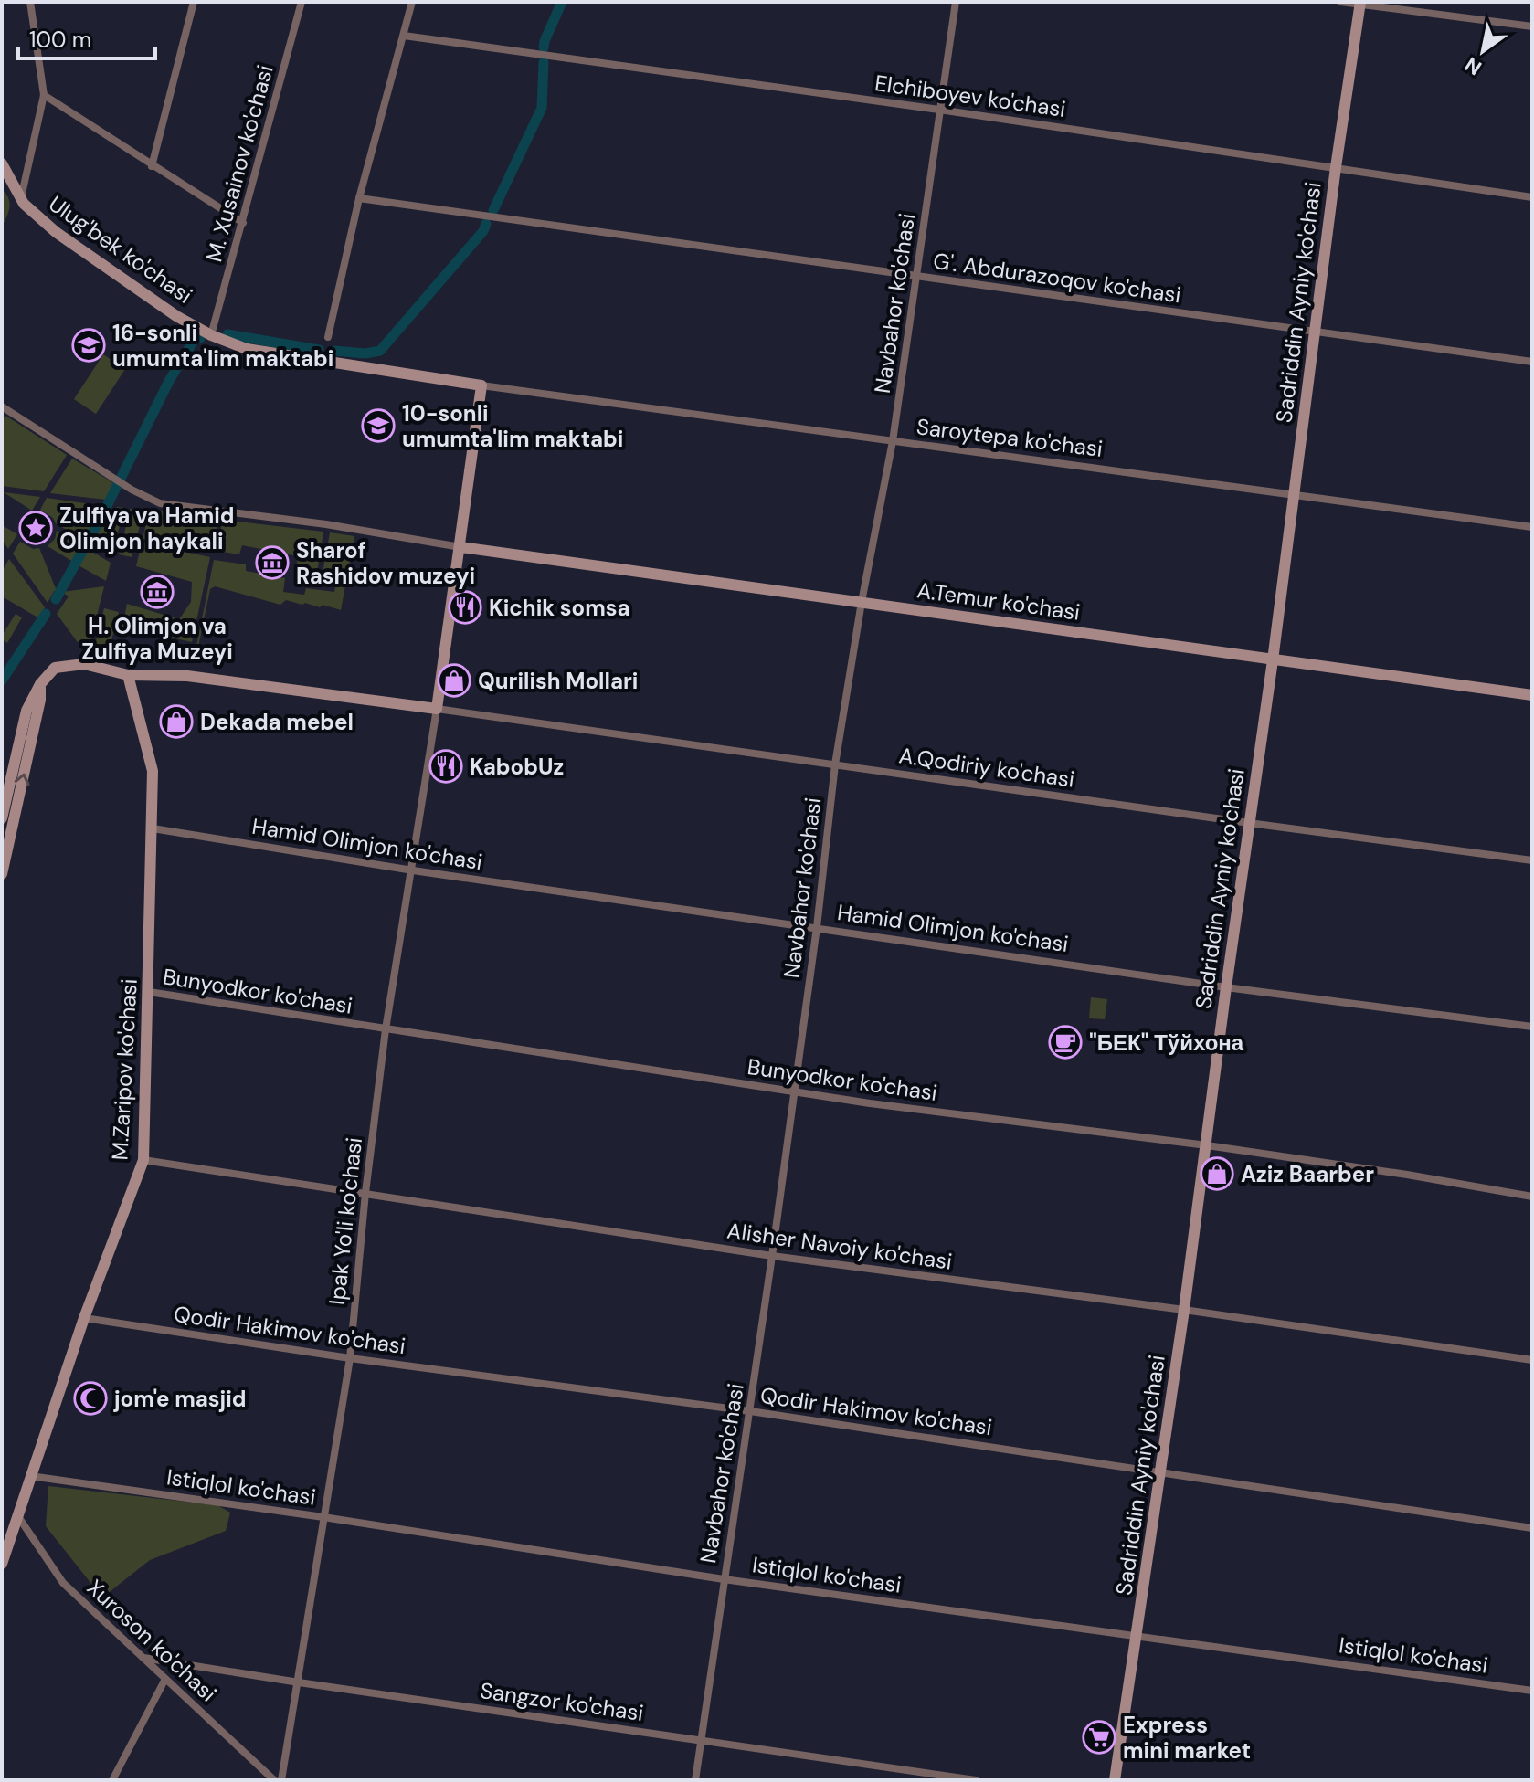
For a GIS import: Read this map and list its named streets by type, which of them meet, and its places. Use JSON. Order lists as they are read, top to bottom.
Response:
{
  "streets": {
    "street": [
      "Elchiboyev ko'chasi",
      "M. Xusainov ko'chasi",
      "Ulug'bek ko'chasi",
      "G'. Abdurazoqov ko'chasi",
      "Sadriddin Ayniy ko'chasi",
      "Navbahor ko'chasi",
      "Saroytepa ko'chasi",
      "A.Temur ko'chasi",
      "A.Qodiriy ko'chasi",
      "Hamid Olimjon ko'chasi",
      "Bunyodkor ko'chasi",
      "M.Zaripov ko'chasi",
      "Ipak Yo'li ko'chasi",
      "Alisher Navoiy ko'chasi",
      "Qodir Hakimov ko'chasi",
      "Istiqlol ko'chasi",
      "Xuroson ko'chasi",
      "Sangzor ko'chasi"
    ]
  },
  "crossings": [
    ["Elchiboyev ko'chasi", "Sadriddin Ayniy ko'chasi"],
    ["Elchiboyev ko'chasi", "Navbahor ko'chasi"],
    ["M. Xusainov ko'chasi", "Ulug'bek ko'chasi"],
    ["Ulug'bek ko'chasi", "Saroytepa ko'chasi"],
    ["G'. Abdurazoqov ko'chasi", "Sadriddin Ayniy ko'chasi"],
    ["G'. Abdurazoqov ko'chasi", "Navbahor ko'chasi"],
    ["Sadriddin Ayniy ko'chasi", "Saroytepa ko'chasi"],
    ["Sadriddin Ayniy ko'chasi", "A.Temur ko'chasi"],
    ["Sadriddin Ayniy ko'chasi", "A.Qodiriy ko'chasi"],
    ["Sadriddin Ayniy ko'chasi", "Hamid Olimjon ko'chasi"],
    ["Sadriddin Ayniy ko'chasi", "Bunyodkor ko'chasi"],
    ["Sadriddin Ayniy ko'chasi", "Alisher Navoiy ko'chasi"],
    ["Sadriddin Ayniy ko'chasi", "Qodir Hakimov ko'chasi"],
    ["Sadriddin Ayniy ko'chasi", "Istiqlol ko'chasi"],
    ["Navbahor ko'chasi", "Saroytepa ko'chasi"],
    ["Navbahor ko'chasi", "A.Temur ko'chasi"],
    ["Navbahor ko'chasi", "A.Qodiriy ko'chasi"],
    ["Navbahor ko'chasi", "Hamid Olimjon ko'chasi"],
    ["Navbahor ko'chasi", "Bunyodkor ko'chasi"],
    ["Navbahor ko'chasi", "Alisher Navoiy ko'chasi"],
    ["Navbahor ko'chasi", "Qodir Hakimov ko'chasi"],
    ["Navbahor ko'chasi", "Istiqlol ko'chasi"],
    ["Navbahor ko'chasi", "Sangzor ko'chasi"],
    ["A.Qodiriy ko'chasi", "Ipak Yo'li ko'chasi"],
    ["Hamid Olimjon ko'chasi", "M.Zaripov ko'chasi"],
    ["Hamid Olimjon ko'chasi", "Ipak Yo'li ko'chasi"],
    ["Bunyodkor ko'chasi", "M.Zaripov ko'chasi"],
    ["Bunyodkor ko'chasi", "Ipak Yo'li ko'chasi"],
    ["M.Zaripov ko'chasi", "Alisher Navoiy ko'chasi"],
    ["M.Zaripov ko'chasi", "Qodir Hakimov ko'chasi"],
    ["M.Zaripov ko'chasi", "Istiqlol ko'chasi"],
    ["M.Zaripov ko'chasi", "Xuroson ko'chasi"],
    ["Ipak Yo'li ko'chasi", "Alisher Navoiy ko'chasi"],
    ["Ipak Yo'li ko'chasi", "Qodir Hakimov ko'chasi"],
    ["Ipak Yo'li ko'chasi", "Istiqlol ko'chasi"],
    ["Ipak Yo'li ko'chasi", "Sangzor ko'chasi"],
    ["Xuroson ko'chasi", "Sangzor ko'chasi"]
  ],
  "places": {
    "school or university": ["16-sonli umumta'lim maktabi", "10-sonli umumta'lim maktabi"],
    "place": ["Zulfiya va Hamid Olimjon haykali"],
    "museum": ["Sharof Rashidov muzeyi", "H. Olimjon va Zulfiya Muzeyi"],
    "restaurant": ["Kichik somsa", "KabobUz"],
    "shop": ["Qurilish Mollari", "Dekada mebel", "Aziz Baarber"],
    "cafe": ["\"БЕК\" Тўйхона"],
    "mosque": ["jom'e masjid"],
    "supermarket": ["Express mini market"]
  },
  "scale_bar": "100 m",
  "north": "bottom left"
}
